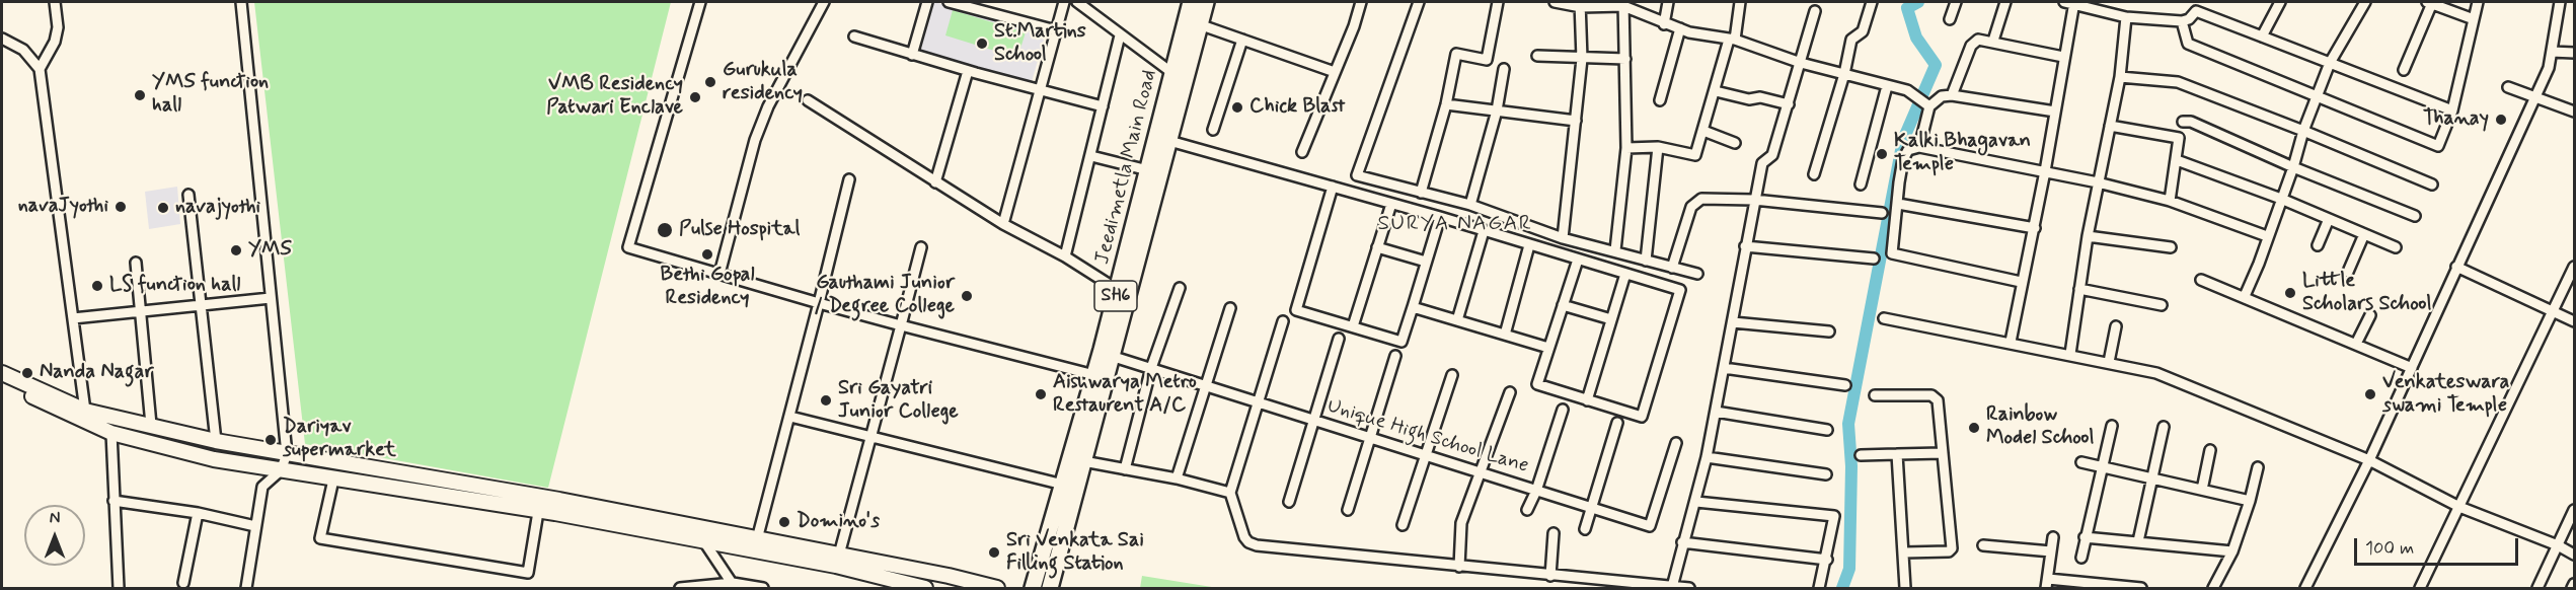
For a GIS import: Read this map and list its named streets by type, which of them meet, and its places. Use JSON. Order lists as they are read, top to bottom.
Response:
{
  "streets": {
    "main road": ["Jeedimetla Main Road", "SH6"],
    "street": ["Unique High School Lane"]
  },
  "crossings": [
    ["Jeedimetla Main Road", "Unique High School Lane"]
  ],
  "districts": ["SURYA NAGAR"],
  "places": [
    "St.Martins School",
    "Gurukula residency",
    "YMS function hall",
    "VMB Residency Patwari Enclave",
    "Chick Blast",
    "Thanay",
    "Kalki Bhagavan Temple",
    "navaJyothi",
    "navajyothi",
    "Pulse Hospital",
    "YMS",
    "Bethi Gopal Residency",
    "LS function hall",
    "Little Scholars School",
    "Gauthami Junior / Degree College",
    "Nanda Nagar",
    "Aishwarya Metro Restaurent A/C",
    "Venkateswara swami Temple",
    "Sri Gayatri Junior College",
    "Rainbow Model School",
    "Dariyav supermarket",
    "Domino's",
    "Sri Venkata Sai Filling Station"
  ],
  "scale_bar": "100 m",
  "north": "top"
}
